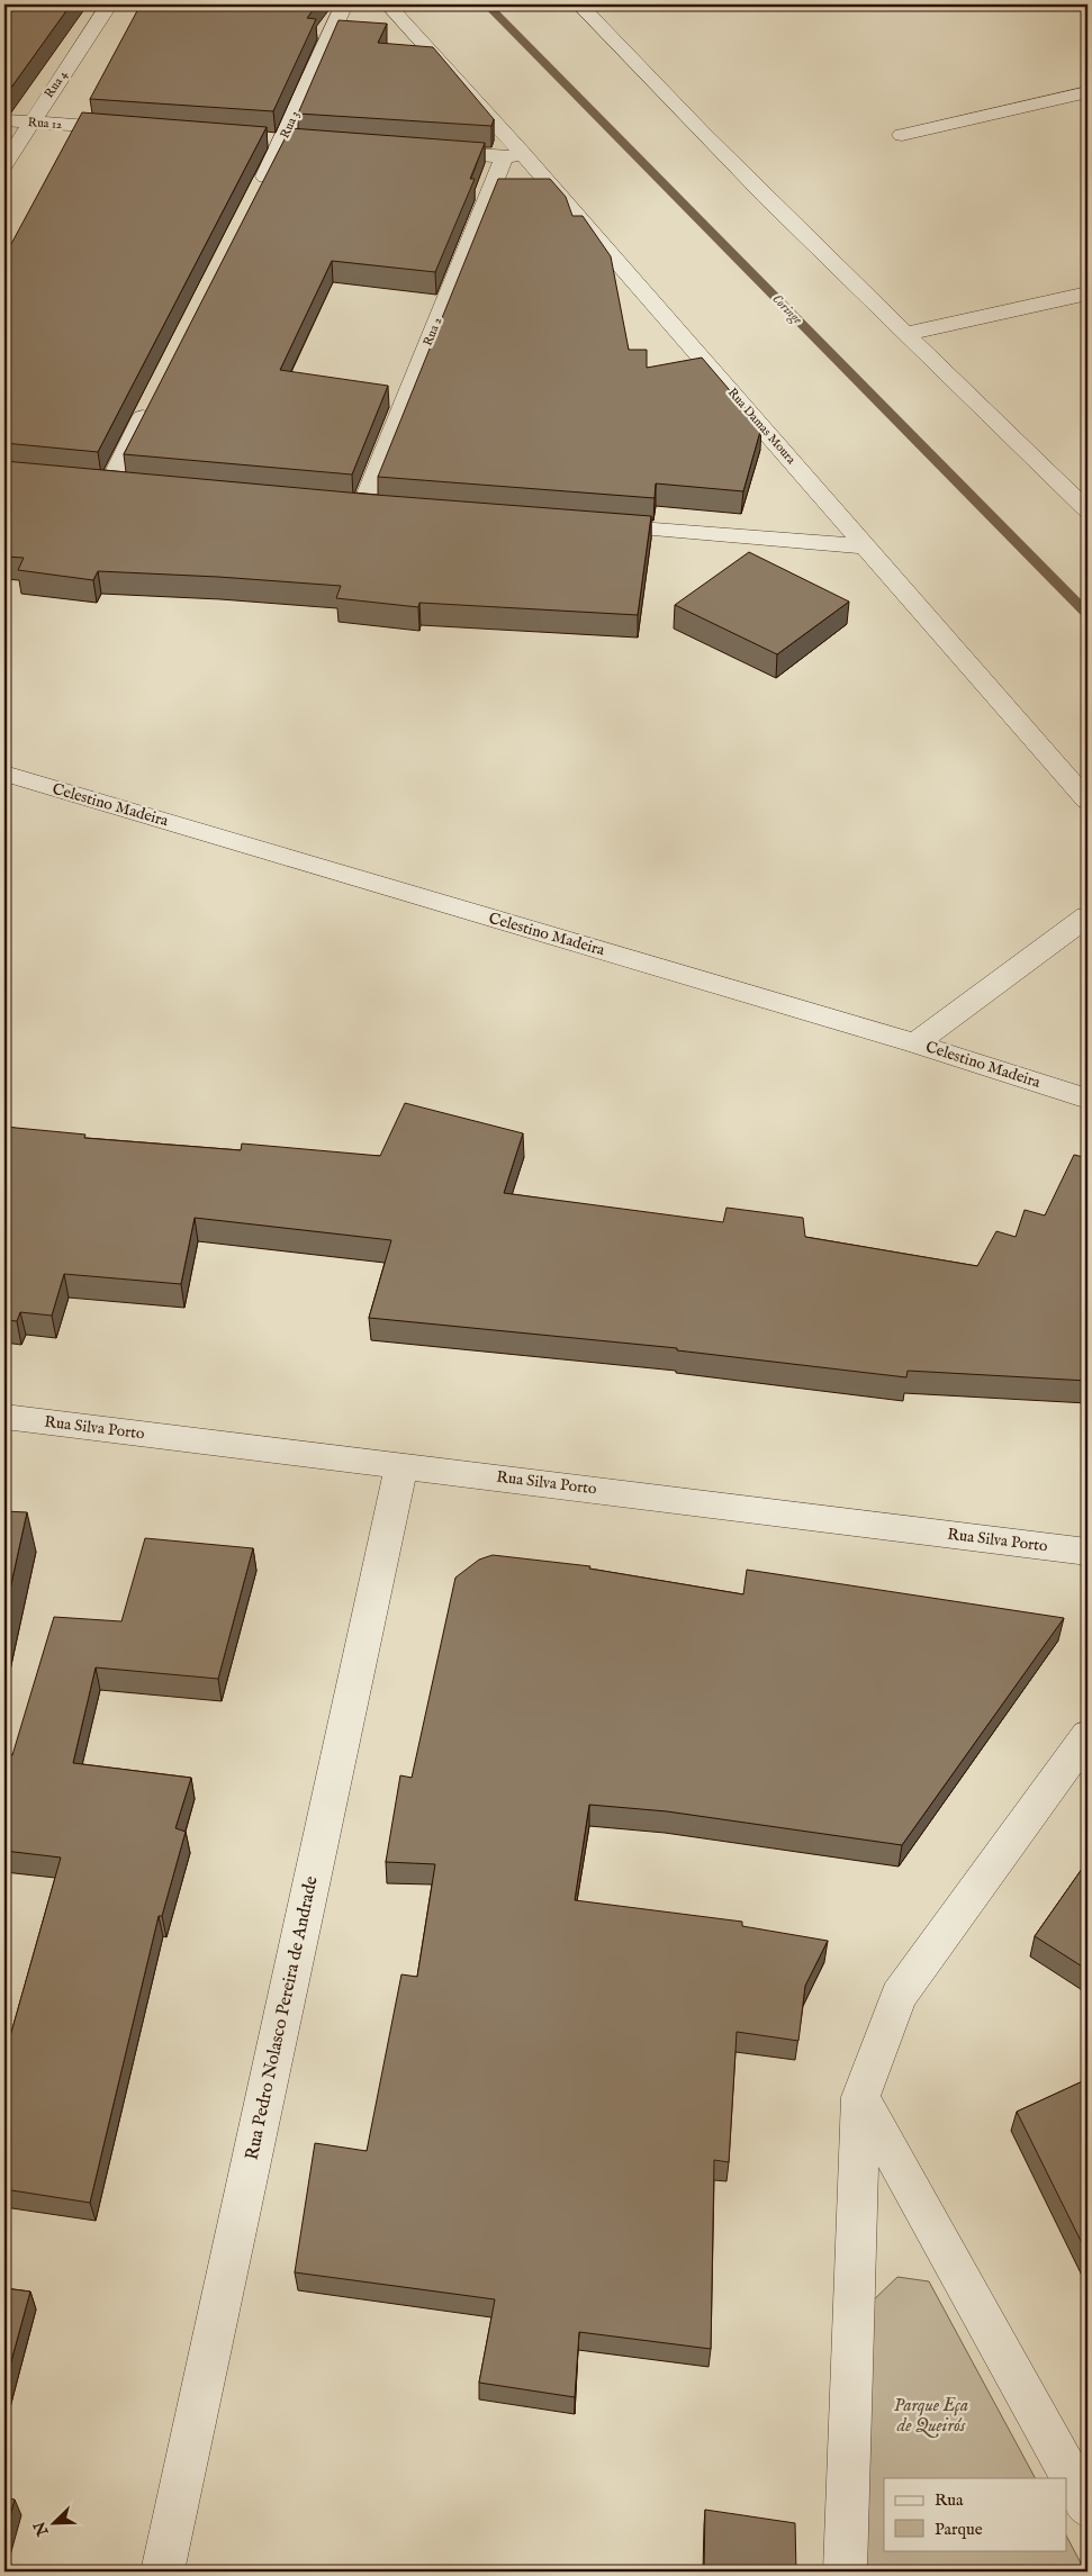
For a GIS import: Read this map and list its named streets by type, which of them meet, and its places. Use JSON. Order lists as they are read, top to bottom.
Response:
{
  "streets": {
    "street": [
      "Rua 4",
      "Rua 12",
      "Rua 3",
      "Rua 2",
      "Rua Damas Moura",
      "Celestino Madeira",
      "Rua Silva Porto",
      "Rua Pedro Nolasco Pereira de Andrade"
    ]
  },
  "crossings": [
    ["Rua 4", "Rua 12"],
    ["Rua 2", "Rua Damas Moura"],
    ["Rua Silva Porto", "Rua Pedro Nolasco Pereira de Andrade"]
  ],
  "water": ["Coringe"],
  "parks": ["Parque Eça de Queirós"],
  "legend": ["Rua", "Parque"],
  "north": "bottom left"
}
